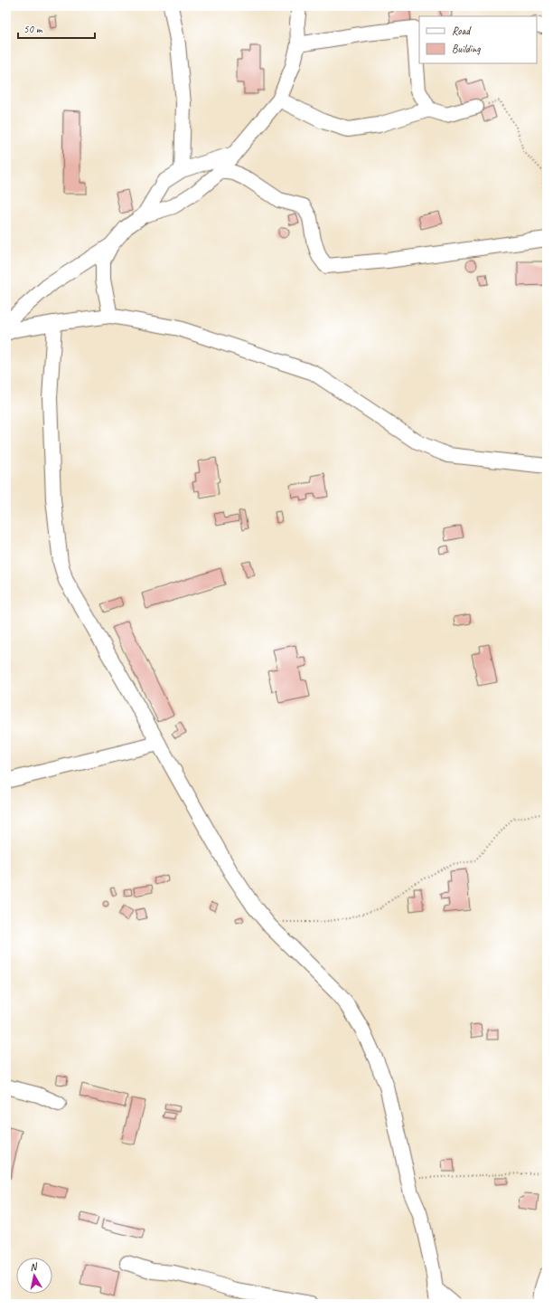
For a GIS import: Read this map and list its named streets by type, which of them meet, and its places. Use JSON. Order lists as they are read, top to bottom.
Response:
{
  "legend": ["Road", "Building"],
  "scale_bar": "50 m",
  "north": "top"
}
